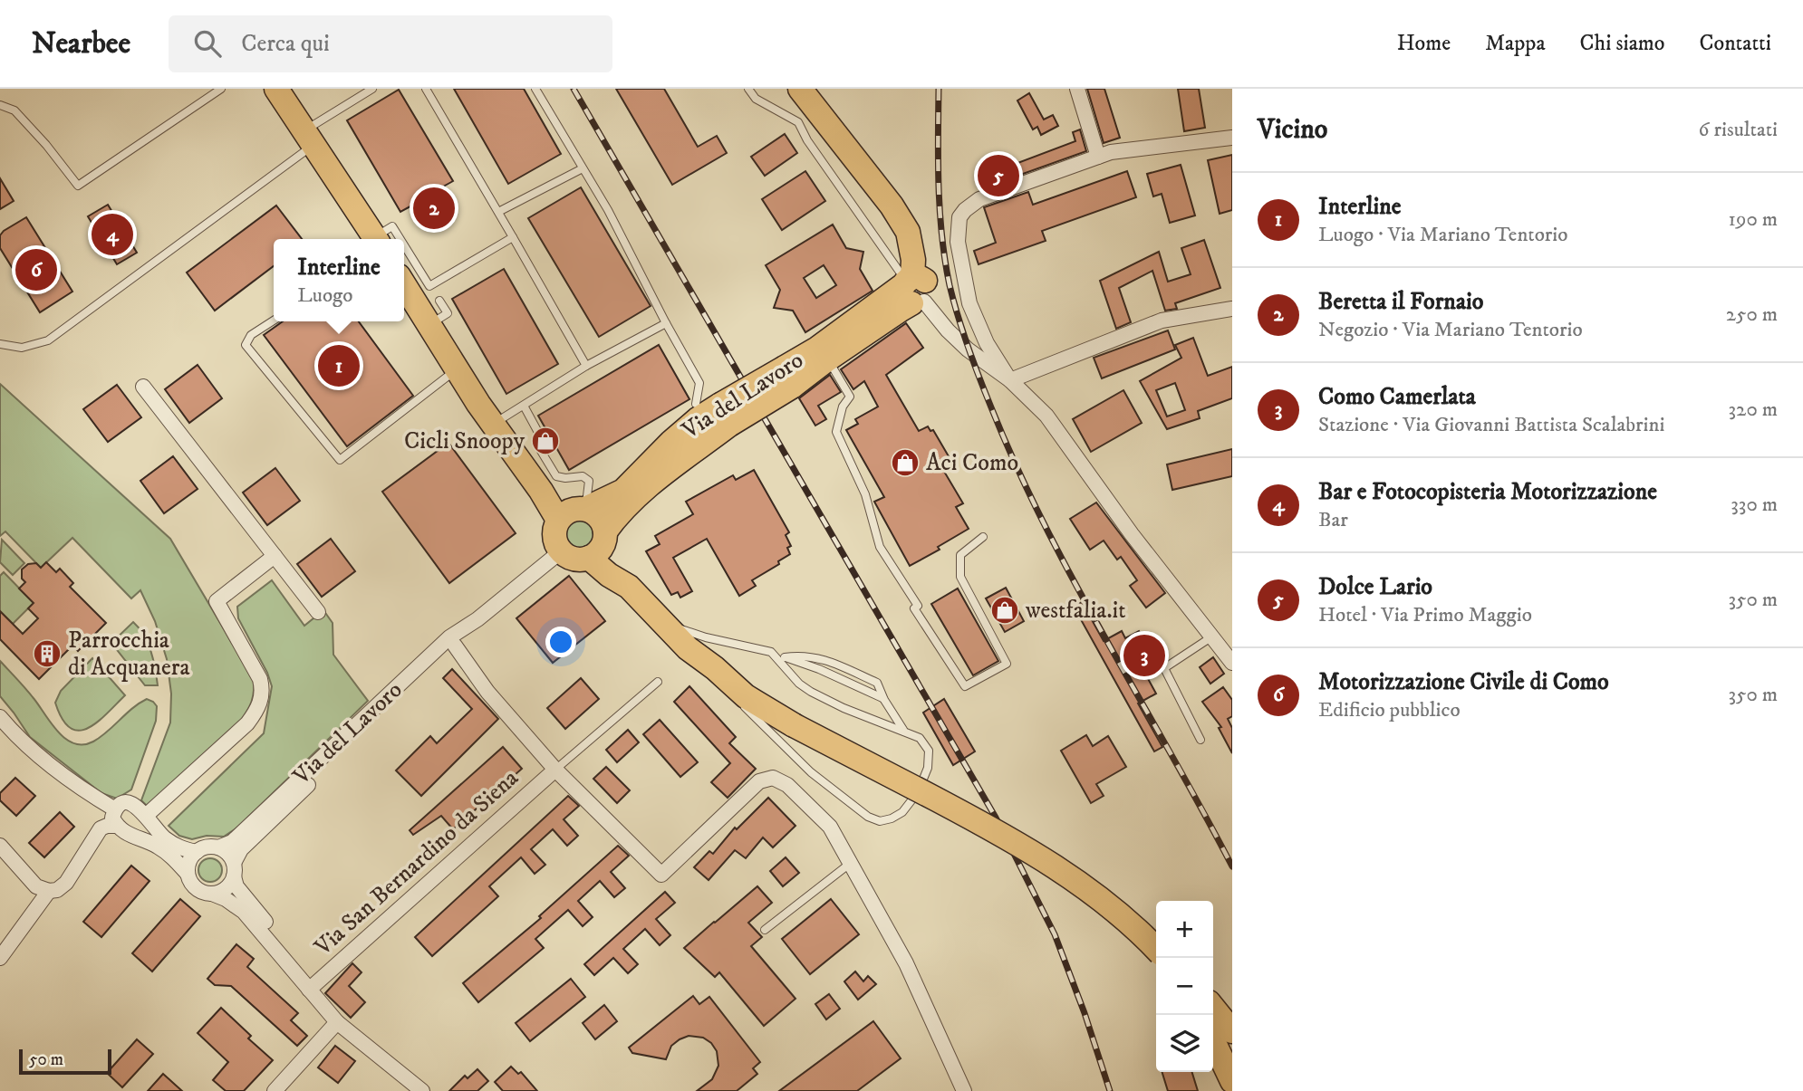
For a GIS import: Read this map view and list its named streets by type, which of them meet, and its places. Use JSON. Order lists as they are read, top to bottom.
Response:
{
  "streets": {
    "main road": ["Via del Lavoro"],
    "street": ["Via San Bernardino da Siena"]
  },
  "crossings": [
    ["Via del Lavoro", "Via San Bernardino da Siena"]
  ],
  "places": {
    "shop": ["Cicli Snoopy", "Aci Como", "westfalia.it"],
    "building": ["Parrocchia di Acquanera"]
  },
  "scale_bar": "50 m",
  "page": {
    "header": "Nearbee",
    "search": "Cerca qui",
    "nav": [
      "Home",
      "Mappa",
      "Chi siamo",
      "Contatti"
    ],
    "heading": ["Vicino", "6 risultati"],
    "pins": [
      "5",
      "2",
      "4",
      "6",
      "1",
      "3"
    ],
    "list": [
      {
        "mark": "1",
        "name": "Interline",
        "note": "Luogo · Via Mariano Tentorio",
        "value": "190 m"
      },
      {
        "mark": "2",
        "name": "Beretta il Fornaio",
        "note": "Negozio · Via Mariano Tentorio",
        "value": "250 m"
      },
      {
        "mark": "3",
        "name": "Como Camerlata",
        "note": "Stazione · Via Giovanni Battista Scalabrini",
        "value": "320 m"
      },
      {
        "mark": "4",
        "name": "Bar e Fotocopisteria Motorizzazione",
        "note": "Bar",
        "value": "330 m"
      },
      {
        "mark": "5",
        "name": "Dolce Lario",
        "note": "Hotel · Via Primo Maggio",
        "value": "350 m"
      },
      {
        "mark": "6",
        "name": "Motorizzazione Civile di Como",
        "note": "Edificio pubblico",
        "value": "350 m"
      }
    ],
    "popup": ["Interline", "Luogo"],
    "map_buttons": ["+", "−"],
    "scale": "50 m"
  }
}
